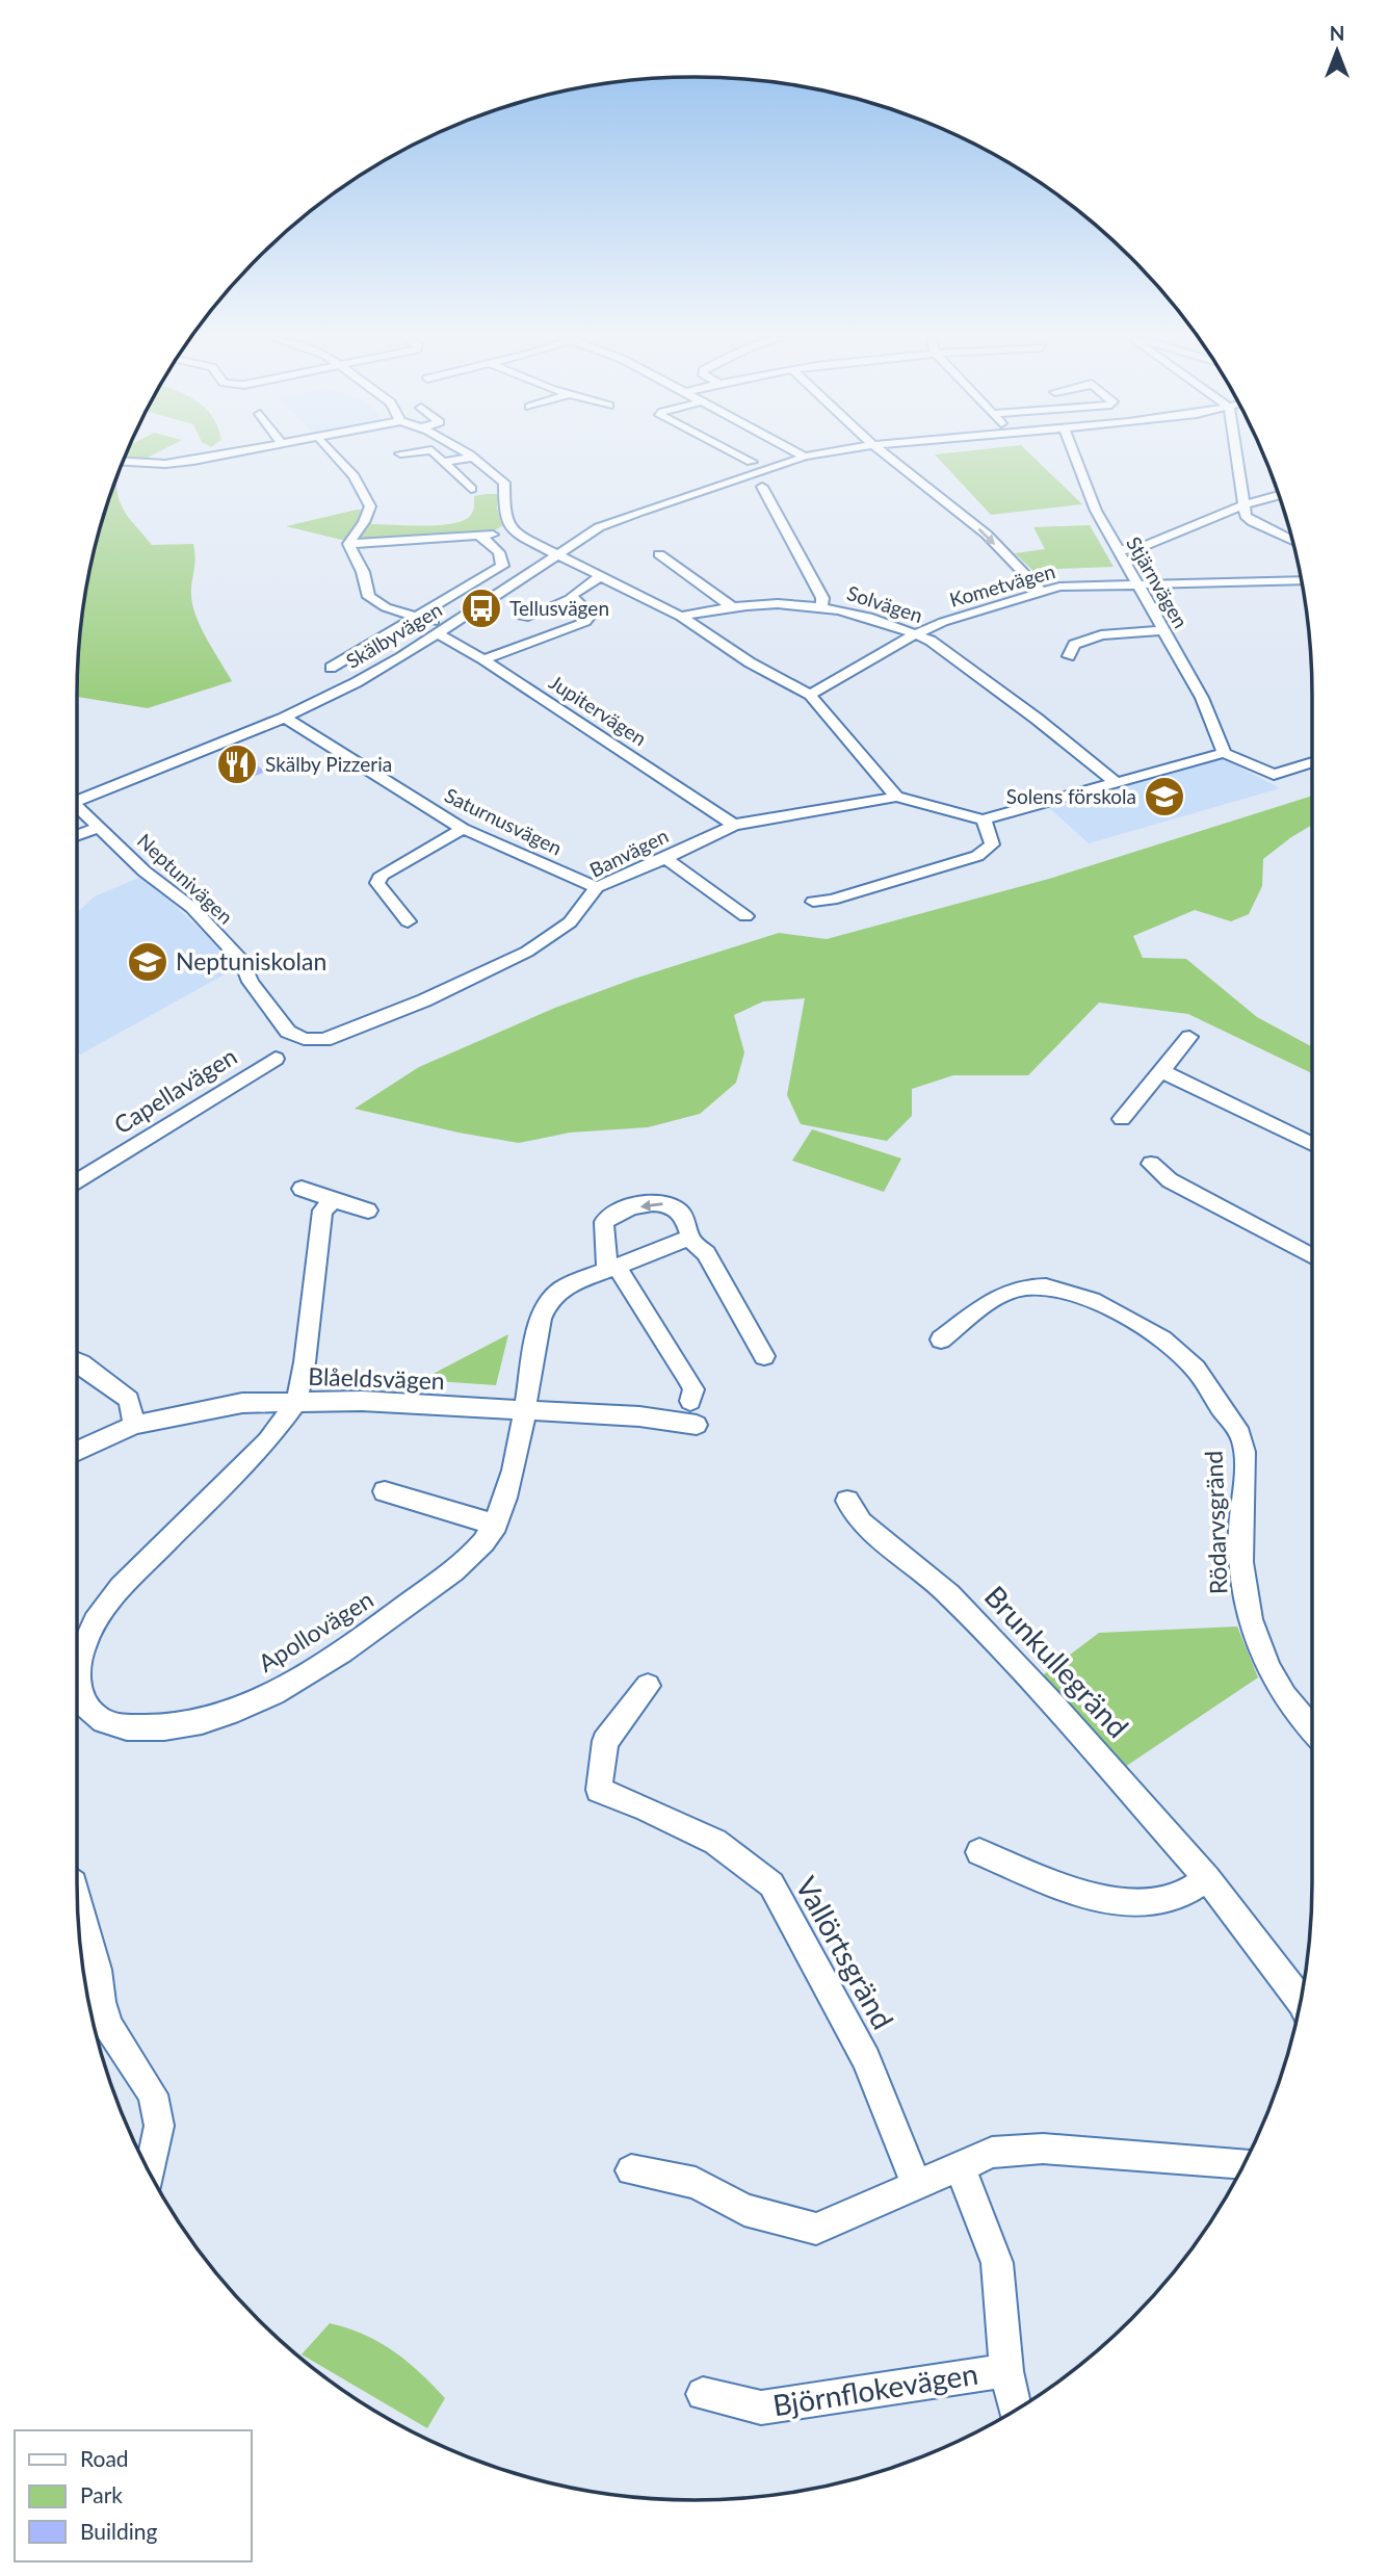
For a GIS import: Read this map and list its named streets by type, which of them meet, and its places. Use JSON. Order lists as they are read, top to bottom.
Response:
{
  "streets": {
    "street": [
      "Stjärnvägen",
      "Kometvägen",
      "Solvägen",
      "Skälbyvägen",
      "Jupitervägen",
      "Saturnusvägen",
      "Banvägen",
      "Neptunivägen",
      "Capellavägen",
      "Blåeldsvägen",
      "Rödarvsgränd",
      "Apollovägen",
      "Brunkullegränd",
      "Vallörtsgränd",
      "Björnflokevägen"
    ]
  },
  "crossings": [
    ["Stjärnvägen", "Kometvägen"],
    ["Kometvägen", "Solvägen"],
    ["Skälbyvägen", "Jupitervägen"],
    ["Skälbyvägen", "Saturnusvägen"],
    ["Jupitervägen", "Banvägen"],
    ["Saturnusvägen", "Banvägen"],
    ["Banvägen", "Neptunivägen"],
    ["Blåeldsvägen", "Apollovägen"]
  ],
  "places": {
    "bus stop": ["Tellusvägen"],
    "restaurant": ["Skälby Pizzeria"],
    "school or university": ["Solens förskola", "Neptuniskolan"]
  },
  "legend": ["Road", "Park", "Building"],
  "north": "top"
}
